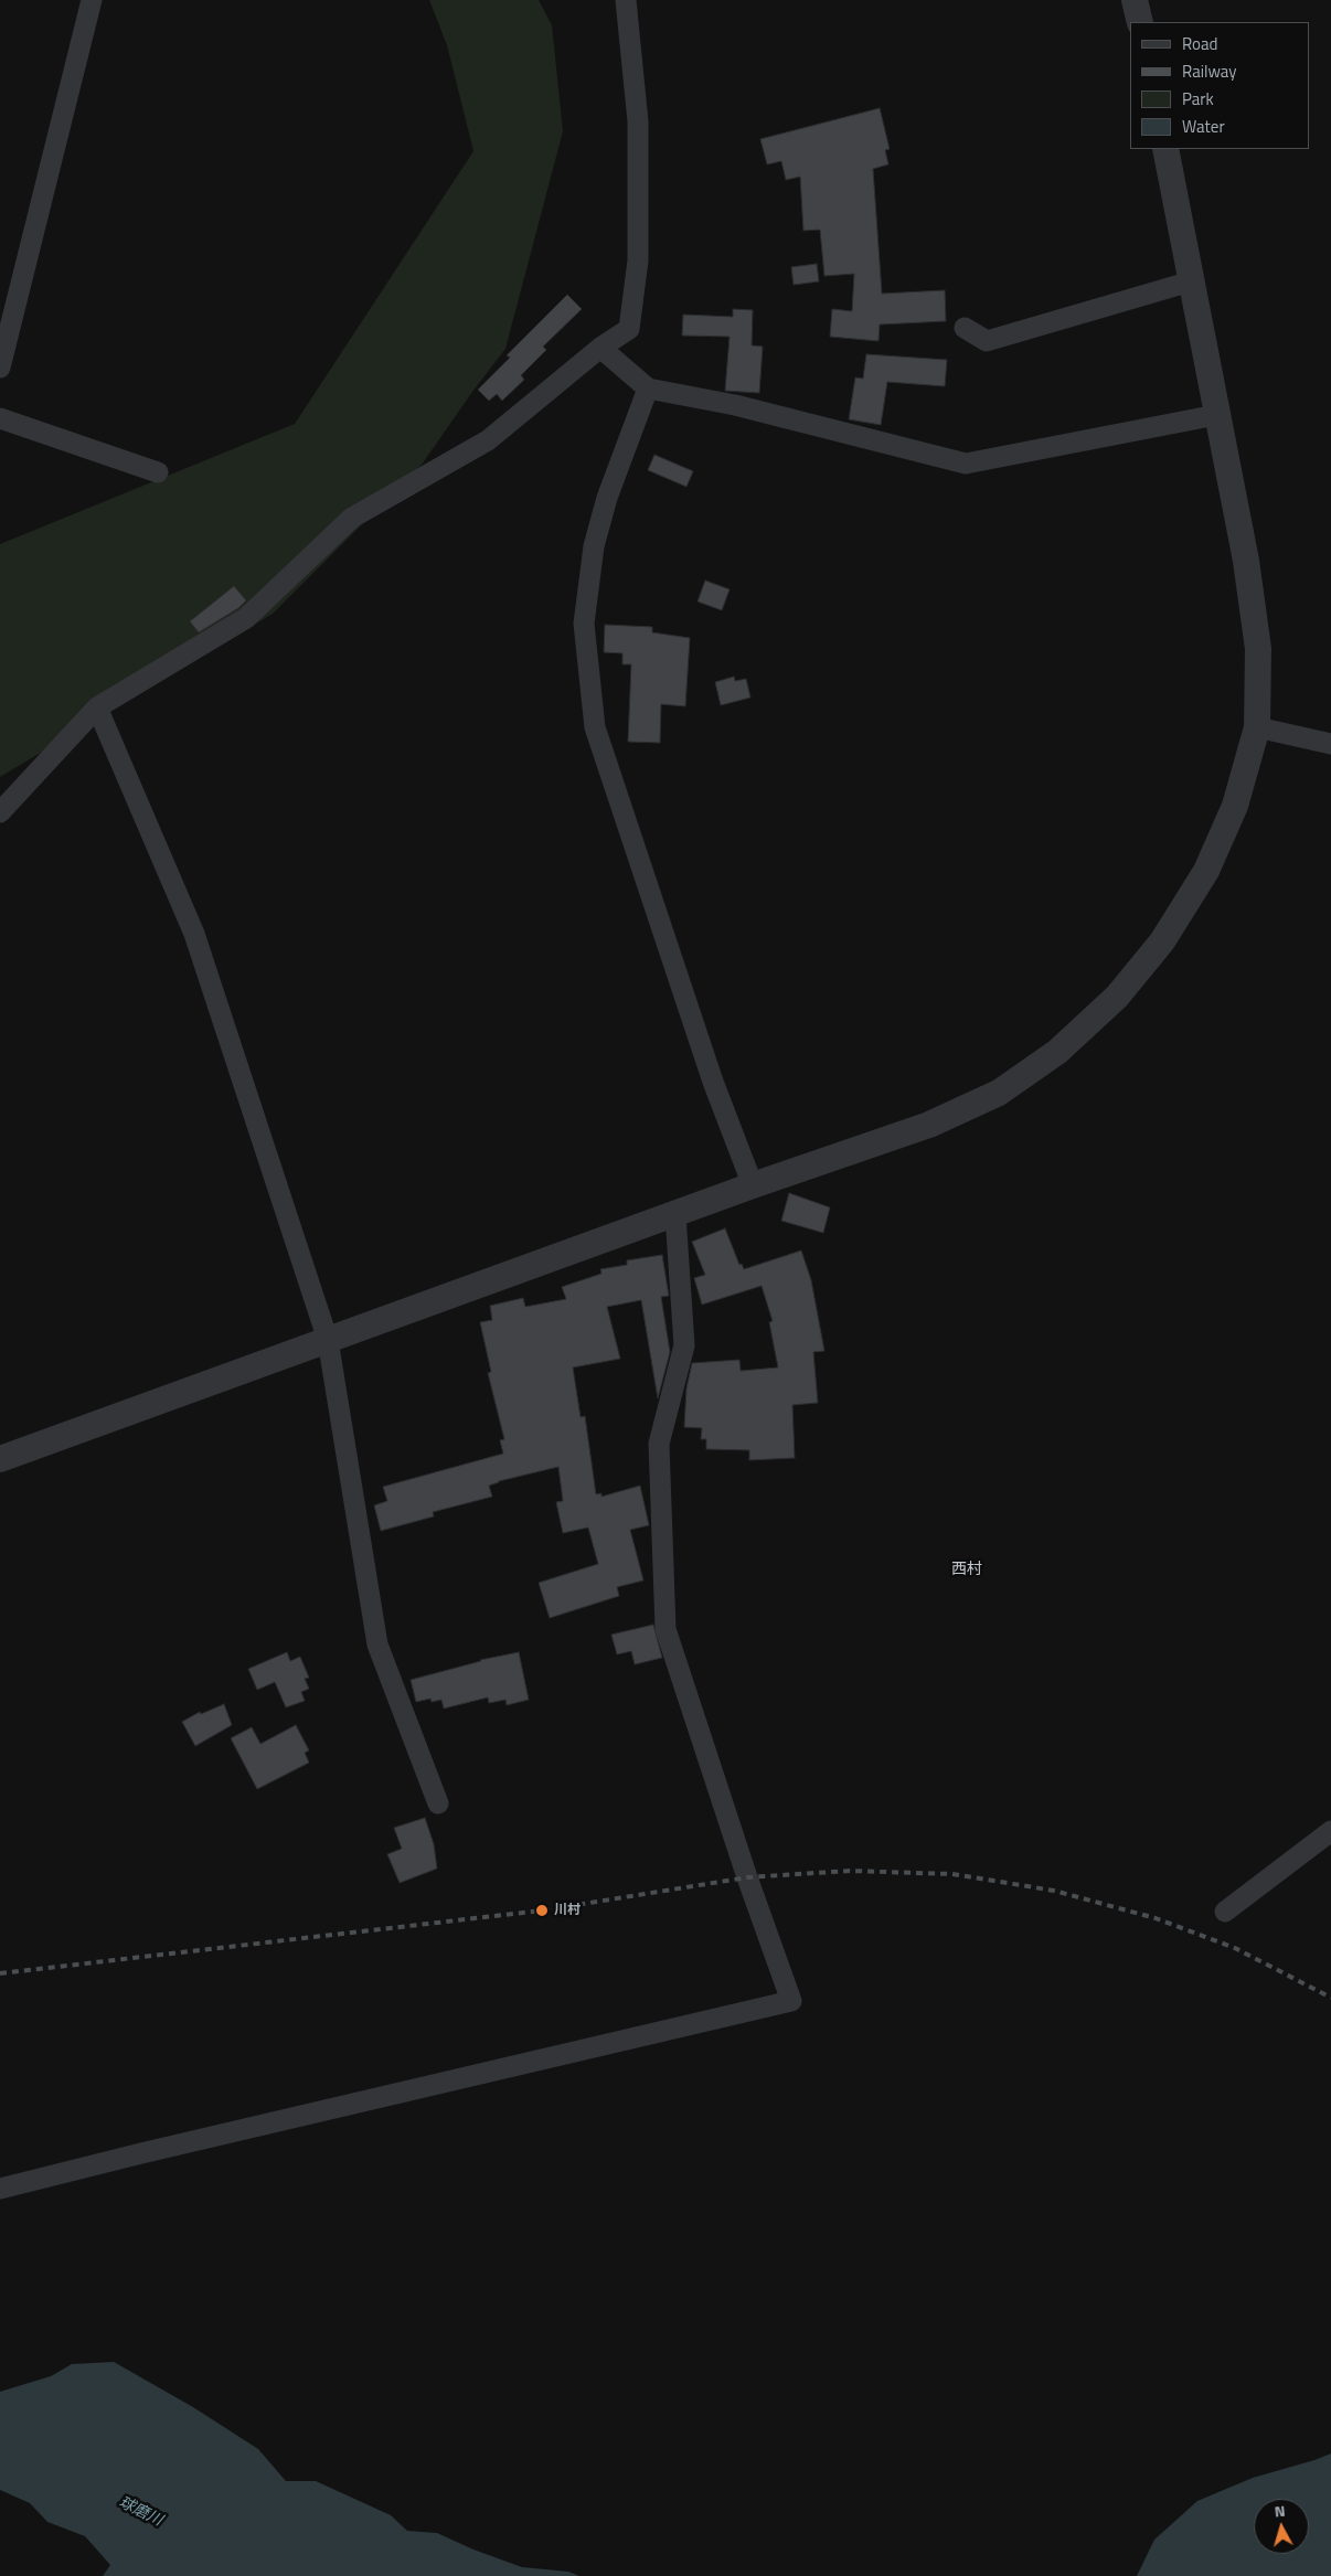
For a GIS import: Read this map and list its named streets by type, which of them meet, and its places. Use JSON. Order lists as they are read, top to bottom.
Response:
{
  "districts": ["西村"],
  "water": ["球磨川"],
  "places": ["川村"],
  "legend": [
    "Road",
    "Railway",
    "Park",
    "Water"
  ],
  "north": "top"
}
